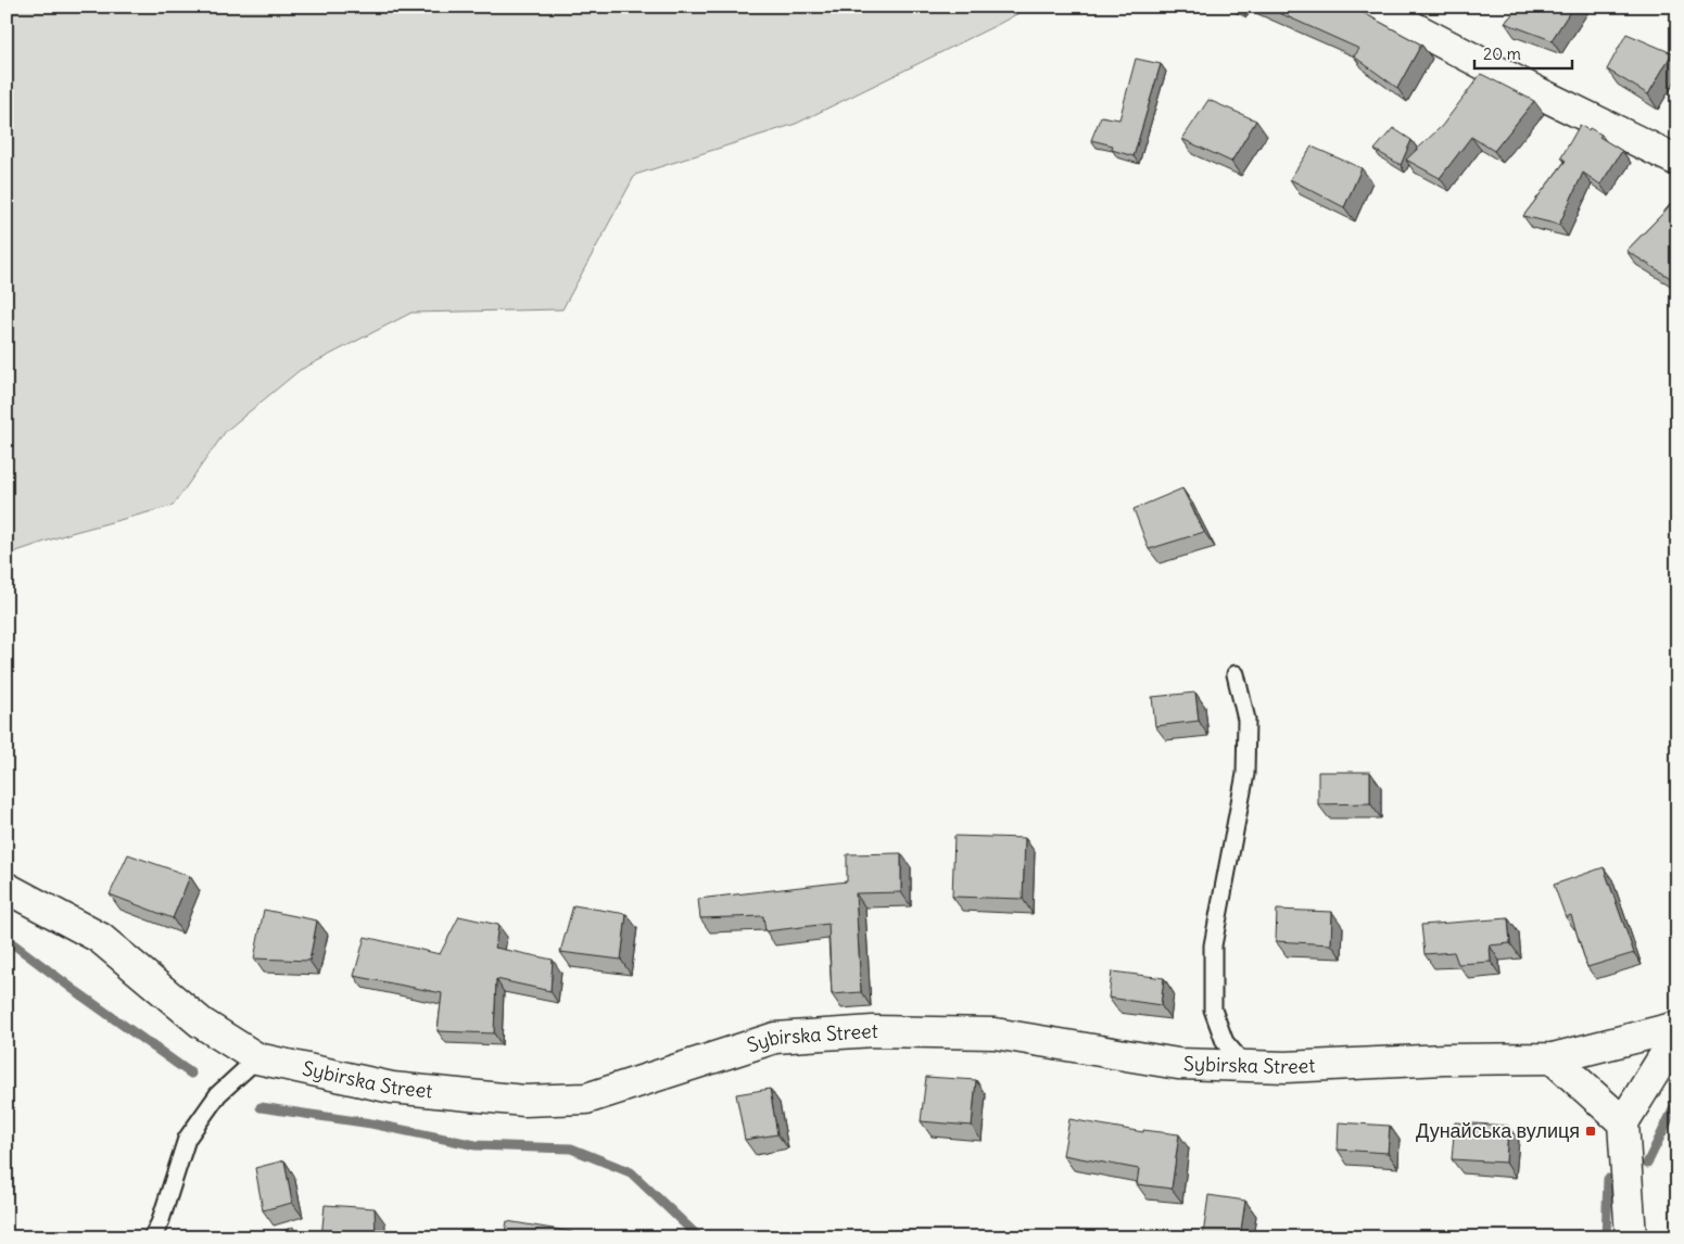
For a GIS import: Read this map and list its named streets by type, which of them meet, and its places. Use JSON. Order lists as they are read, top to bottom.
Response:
{
  "streets": {
    "street": ["Sybirska Street"]
  },
  "places": {
    "transit": ["Дунайська вулиця"]
  },
  "scale_bar": "20 m"
}
